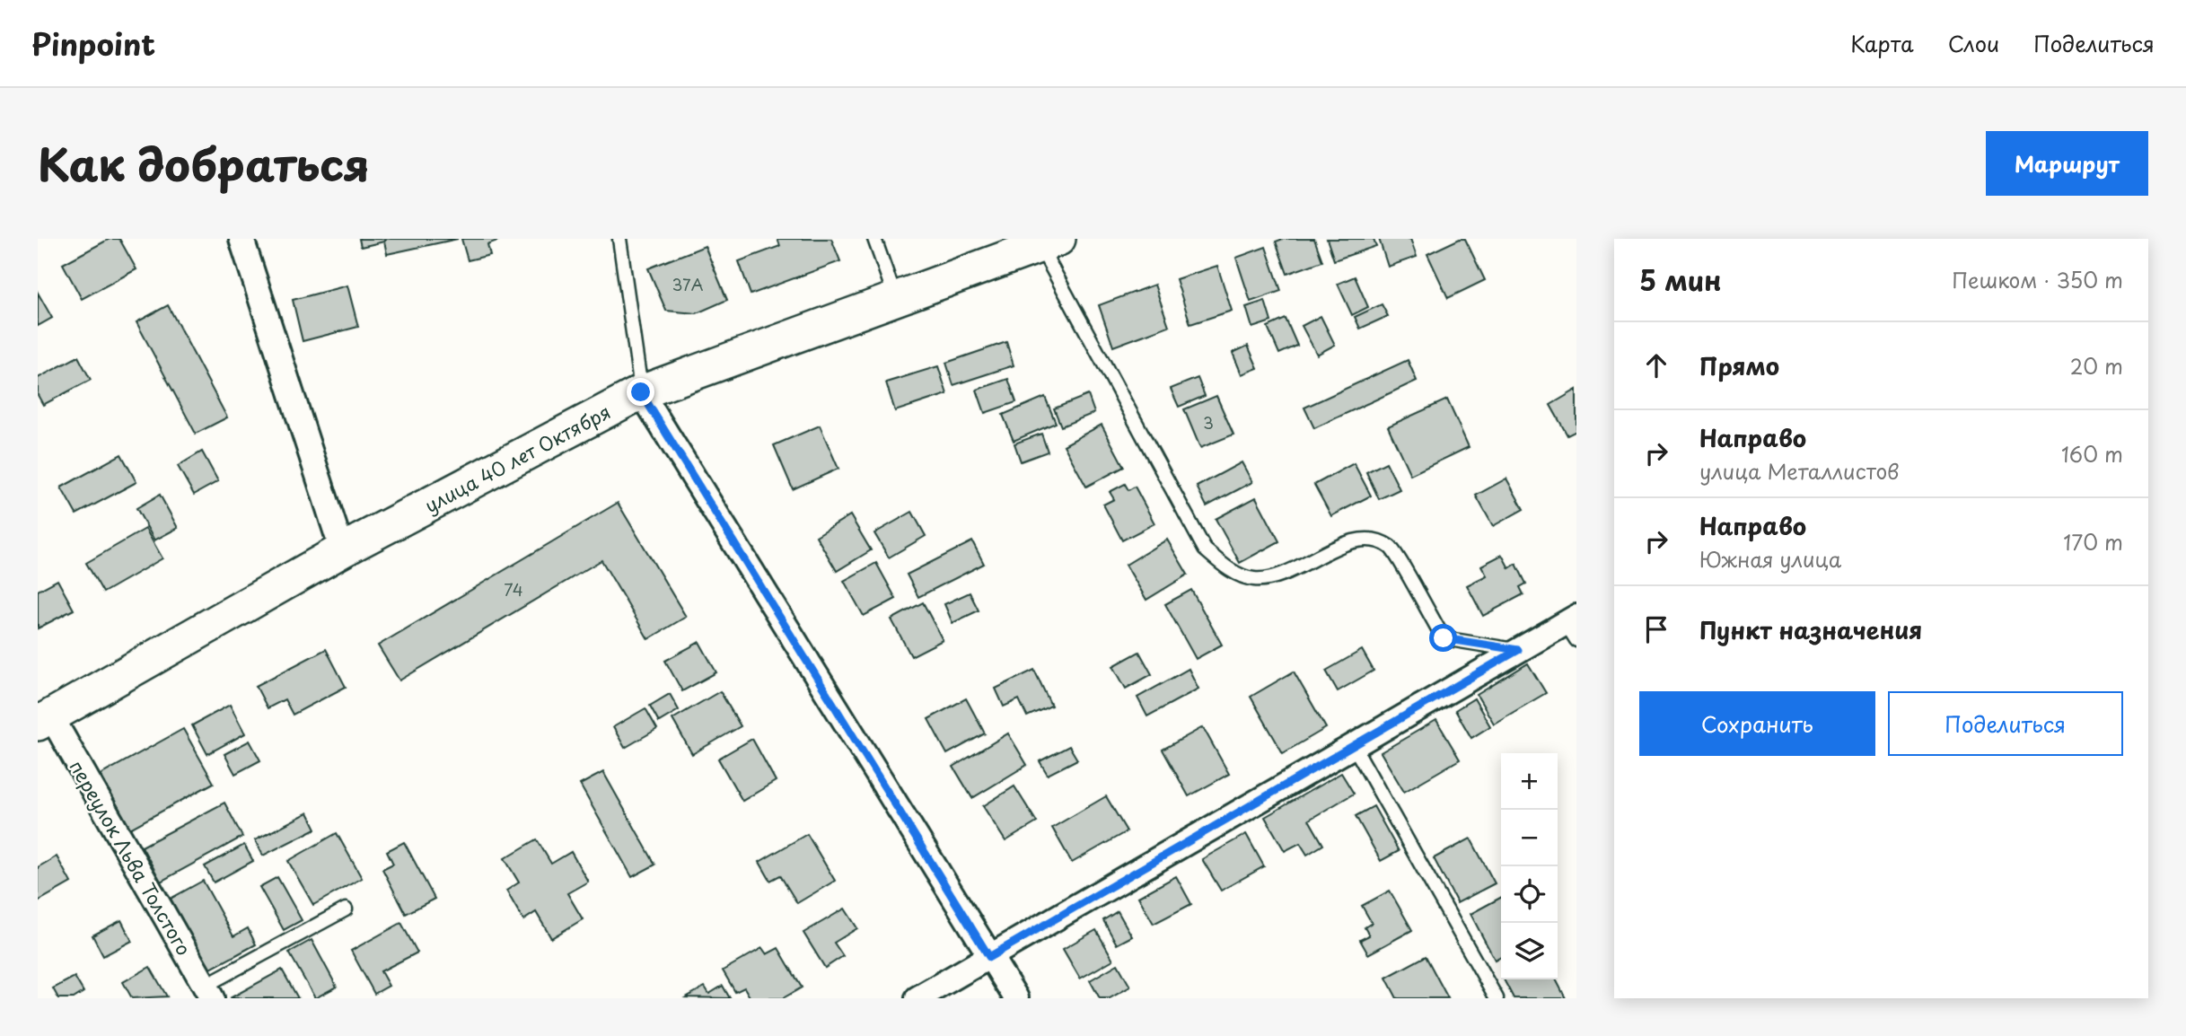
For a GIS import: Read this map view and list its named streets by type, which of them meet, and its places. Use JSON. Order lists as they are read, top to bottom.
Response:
{
  "streets": {
    "street": ["улица 40 лет Октября", "переулок Льва Толстого"]
  },
  "crossings": [
    ["улица 40 лет Октября", "переулок Льва Толстого"]
  ],
  "house_numbers": ["37А", "3", "74"],
  "page": {
    "header": "Pinpoint",
    "nav": ["Карта", "Слои", "Поделиться"],
    "title": "Как добраться",
    "buttons": [
      "Маршрут",
      ["Сохранить", "Поделиться"]
    ],
    "heading": ["5 мин", "Пешком · 350 m"],
    "list": [
      ["Прямо", "20 m"],
      ["Направо", "улица Металлистов", "160 m"],
      ["Направо", "Южная улица", "170 m"],
      "Пункт назначения"
    ],
    "map_buttons": ["+", "−"]
  }
}
